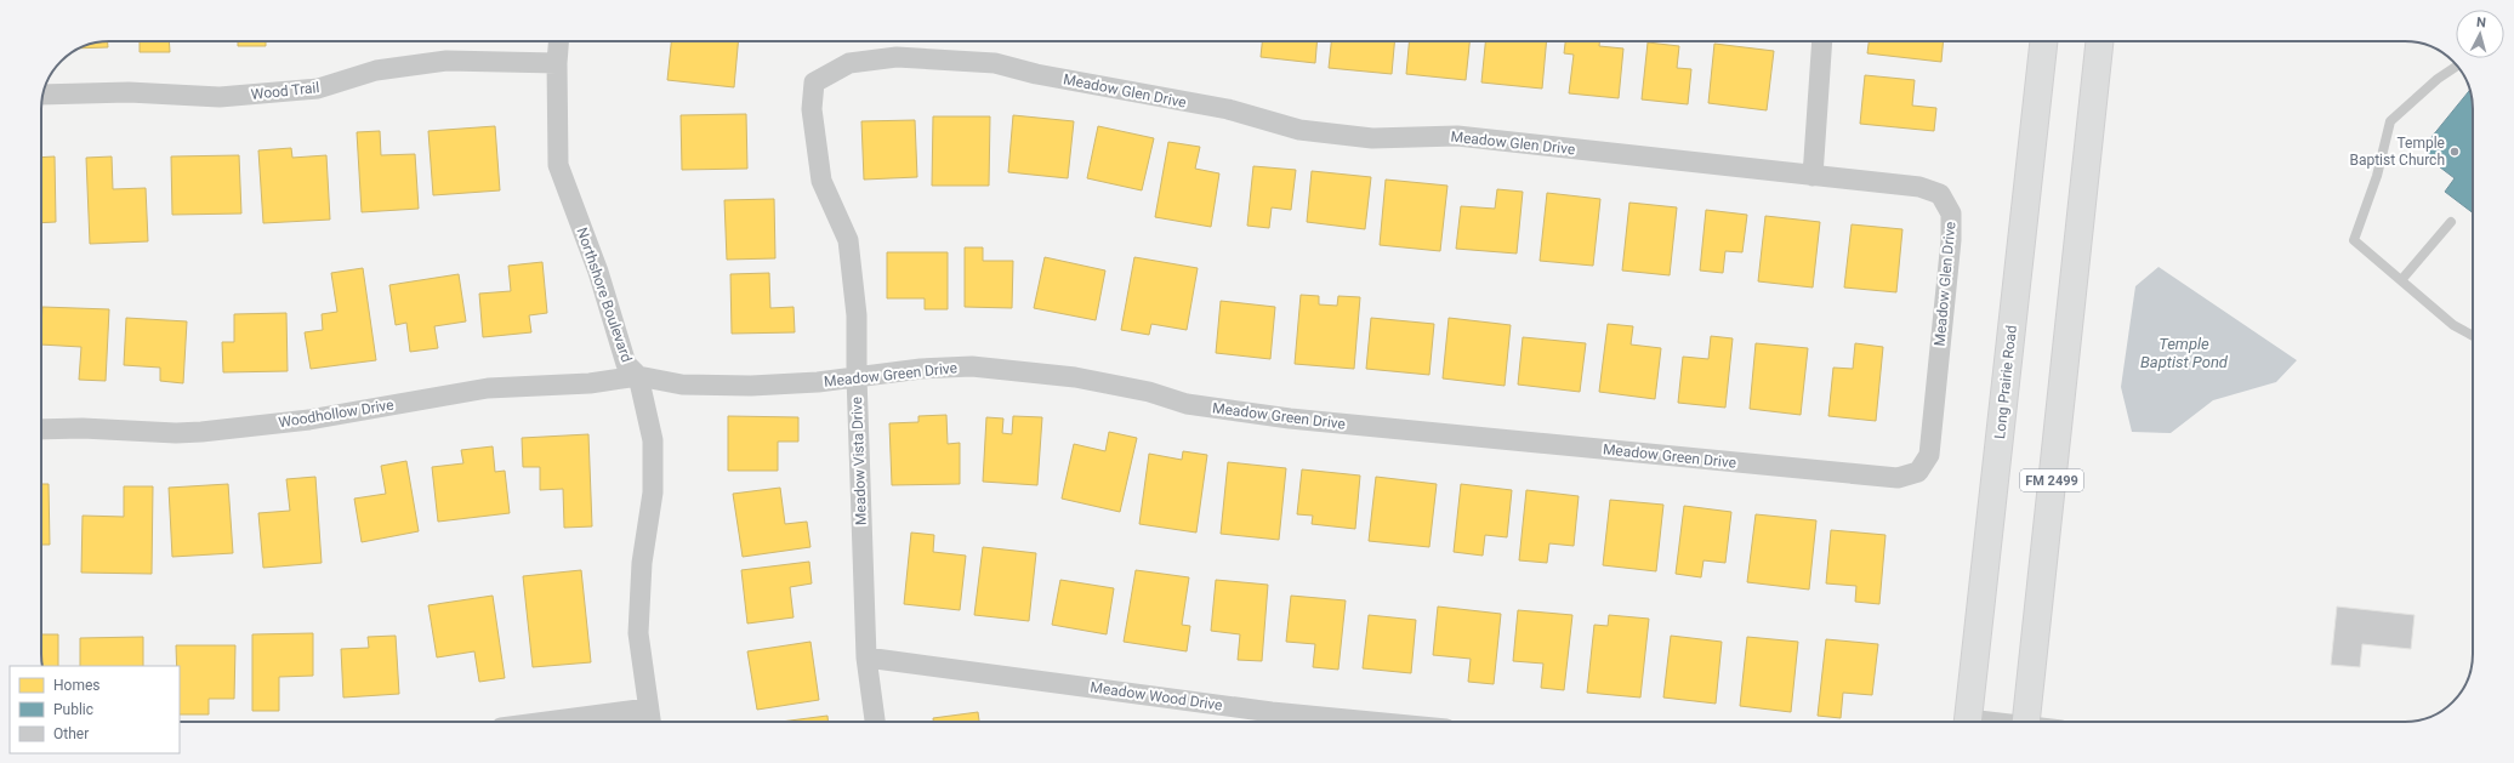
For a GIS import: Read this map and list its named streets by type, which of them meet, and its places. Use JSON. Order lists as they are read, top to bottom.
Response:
{
  "streets": {
    "main road": ["Long Prairie Road", "FM 2499"],
    "street": [
      "Wood Trail",
      "Meadow Glen Drive",
      "Northshore Boulevard",
      "Meadow Green Drive",
      "Woodhollow Drive",
      "Meadow Vista Drive",
      "Meadow Wood Drive"
    ]
  },
  "crossings": [
    ["Wood Trail", "Northshore Boulevard"],
    ["Meadow Glen Drive", "Meadow Green Drive"],
    ["Meadow Glen Drive", "Meadow Vista Drive"],
    ["Northshore Boulevard", "Meadow Green Drive"],
    ["Northshore Boulevard", "Woodhollow Drive"],
    ["Meadow Green Drive", "Woodhollow Drive"],
    ["Meadow Green Drive", "Meadow Vista Drive"],
    ["Meadow Vista Drive", "Meadow Wood Drive"]
  ],
  "water": ["Temple Baptist Pond"],
  "places": ["Temple Baptist Church"],
  "legend": ["Homes", "Public", "Other"],
  "north": "top"
}
